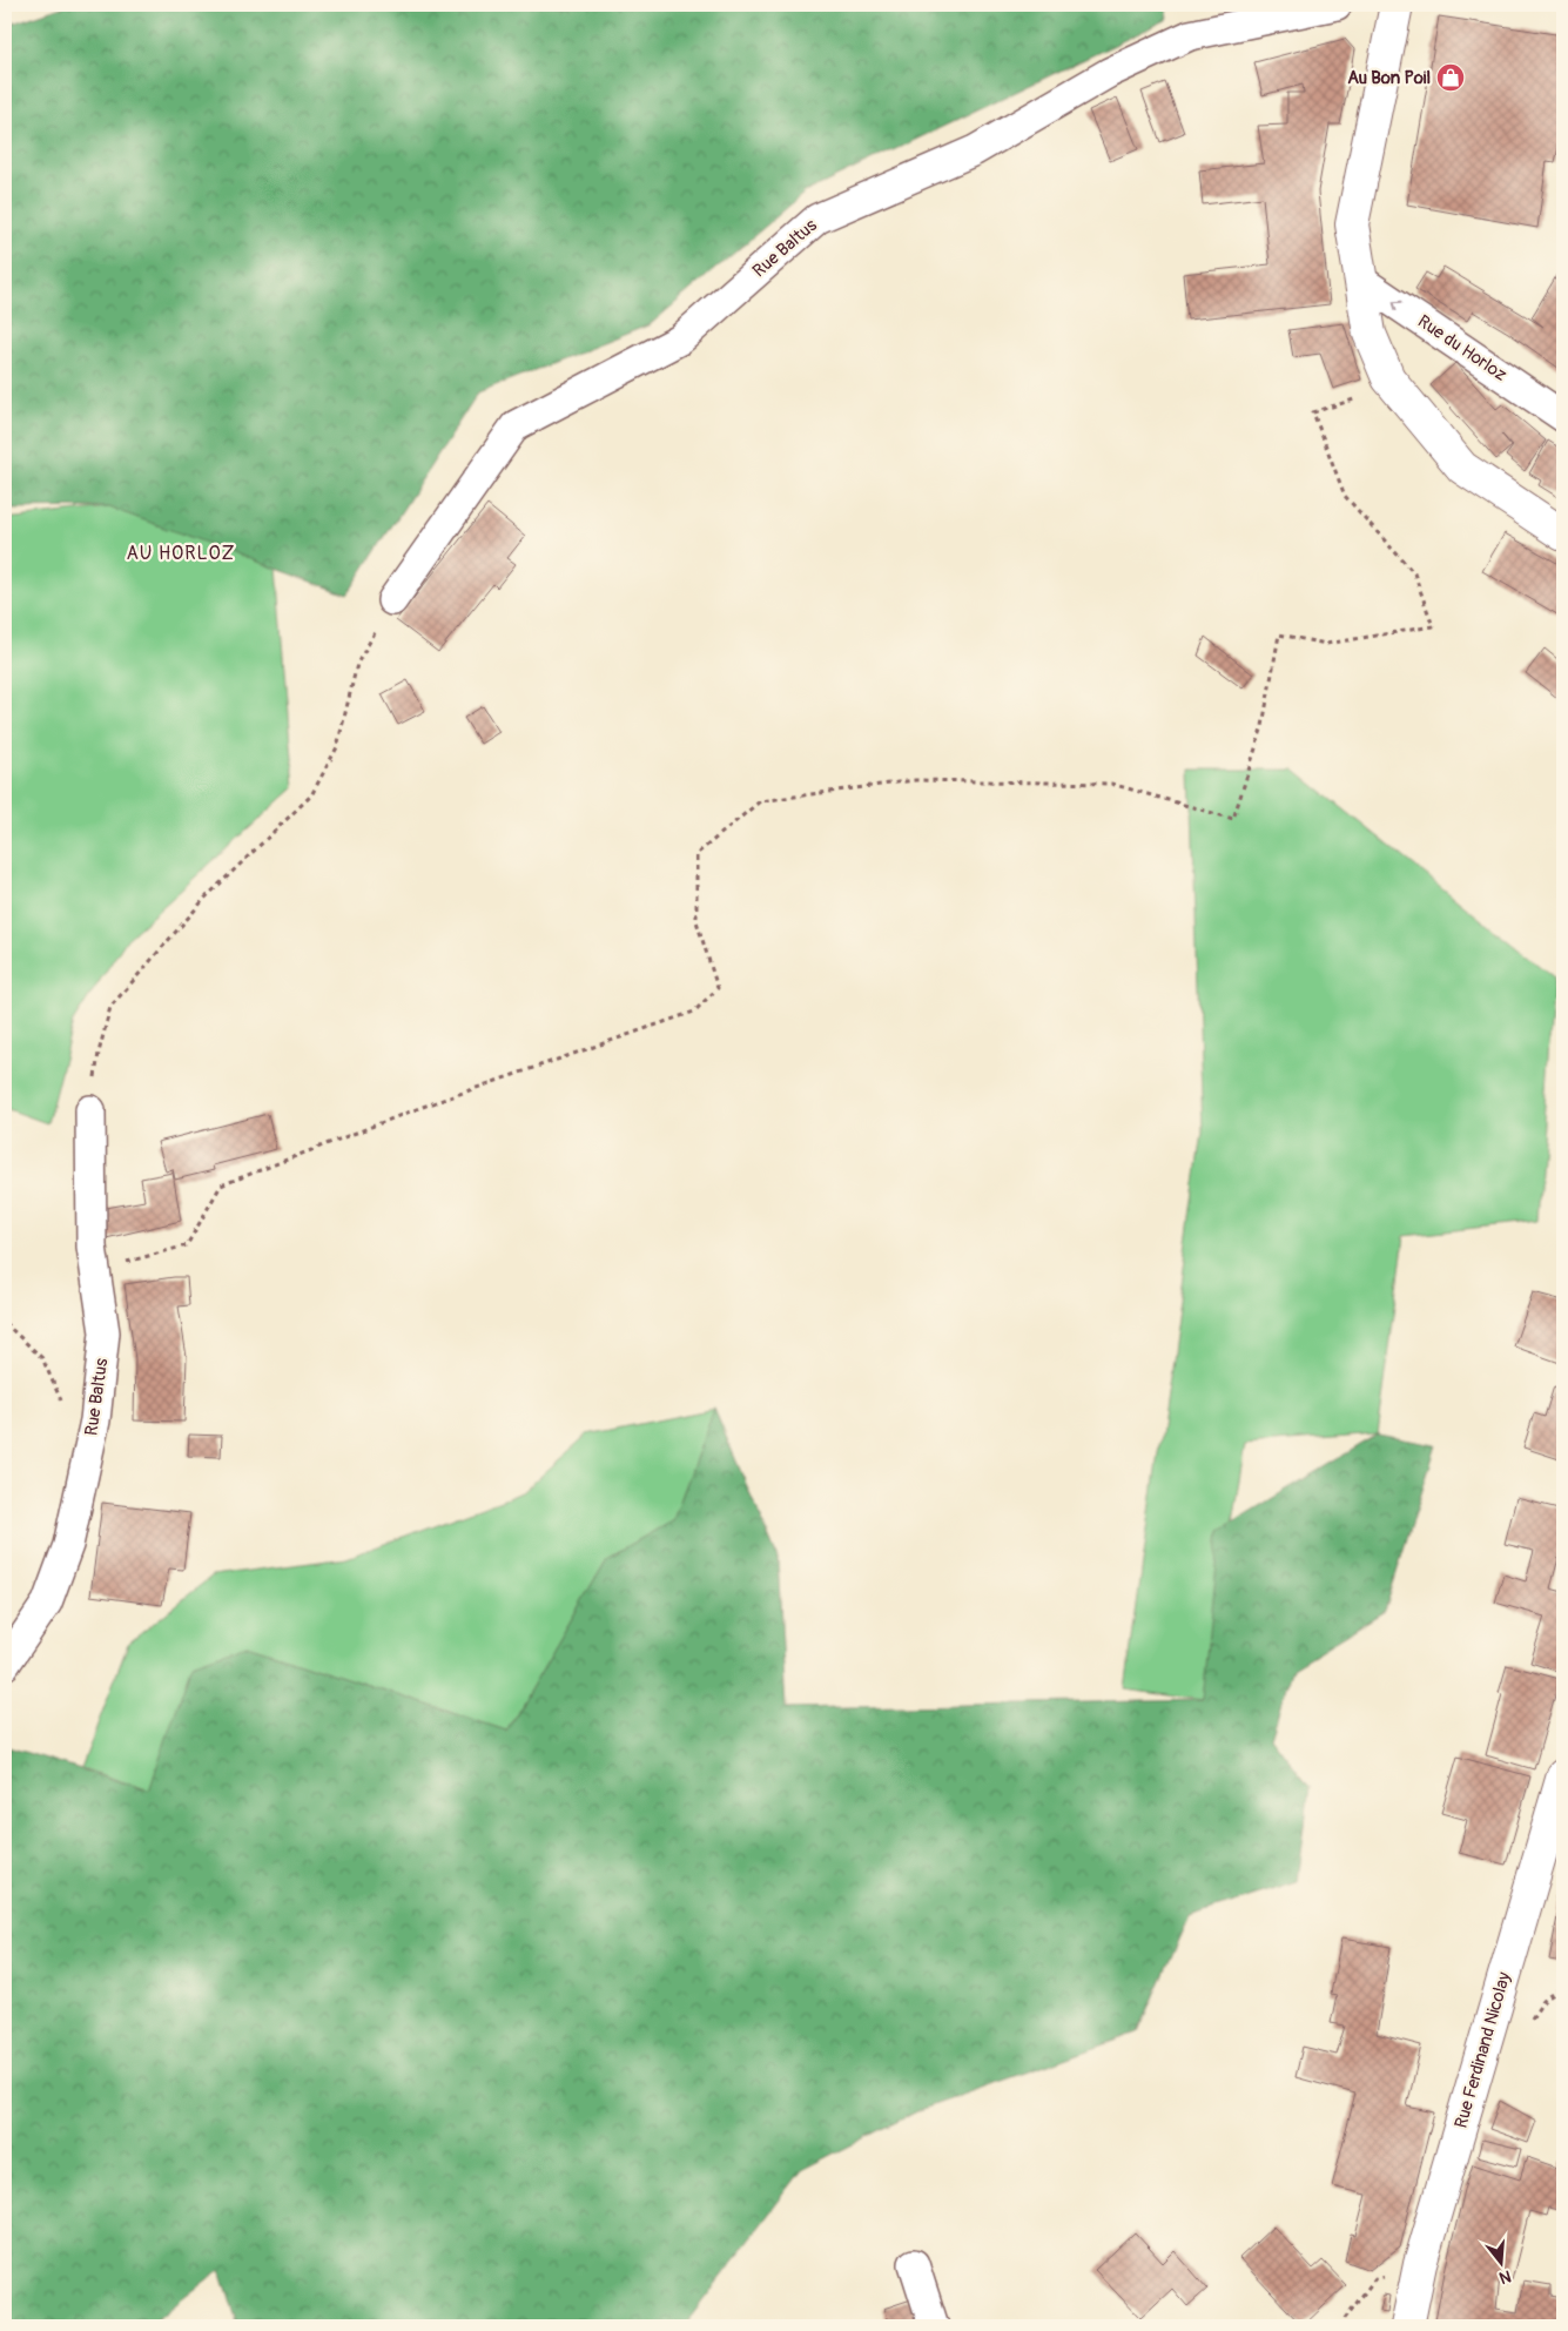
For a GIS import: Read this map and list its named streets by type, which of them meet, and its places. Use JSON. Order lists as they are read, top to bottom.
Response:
{
  "streets": {
    "street": ["Rue Baltus", "Rue du Horloz", "Rue Ferdinand Nicolay"]
  },
  "districts": ["AU HORLOZ"],
  "places": {
    "shop": ["Au Bon Poil"]
  },
  "north": "bottom"
}
